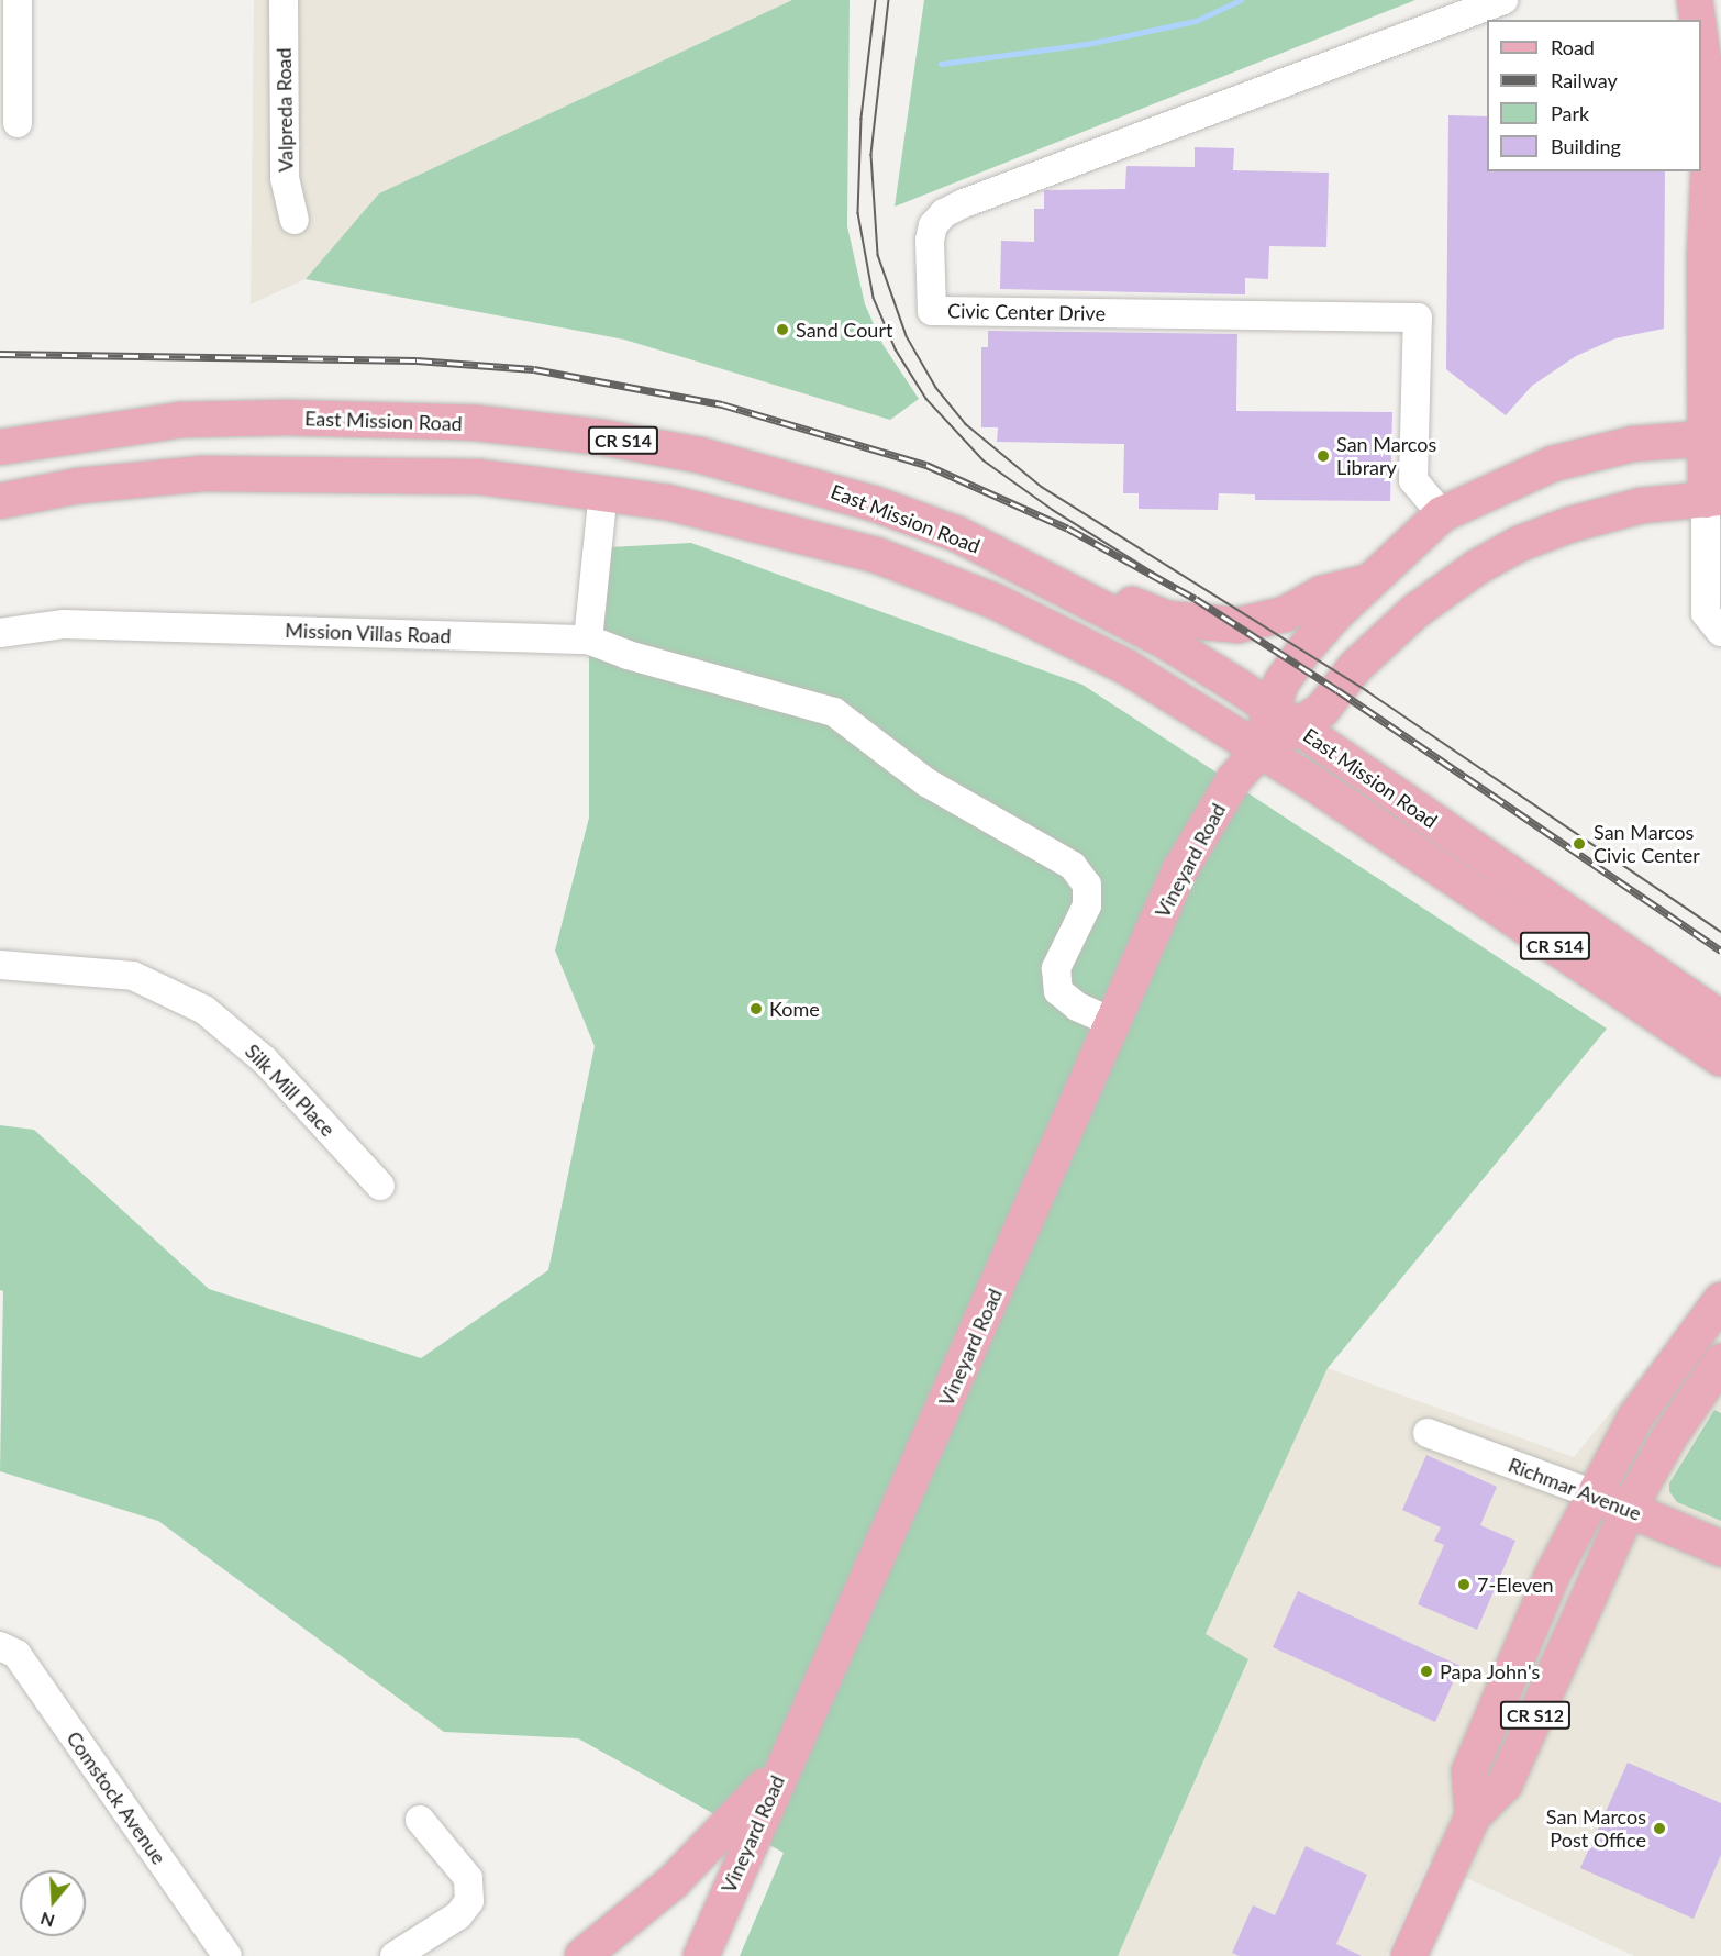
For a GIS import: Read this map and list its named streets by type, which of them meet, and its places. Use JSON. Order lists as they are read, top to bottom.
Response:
{
  "streets": {
    "main road": [
      "East Mission Road",
      "CR S14",
      "Vineyard Road",
      "Richmar Avenue",
      "CR S12"
    ],
    "street": [
      "Valpreda Road",
      "Civic Center Drive",
      "Mission Villas Road",
      "Silk Mill Place",
      "Comstock Avenue"
    ]
  },
  "crossings": [
    ["East Mission Road", "Vineyard Road"],
    ["Richmar Avenue", "CR S12"]
  ],
  "places": [
    "Sand Court",
    "San Marcos Library",
    "San Marcos Civic Center",
    "Kome",
    "7-Eleven",
    "Papa John's",
    "San Marcos Post Office"
  ],
  "legend": [
    "Road",
    "Railway",
    "Park",
    "Building"
  ],
  "north": "bottom"
}
